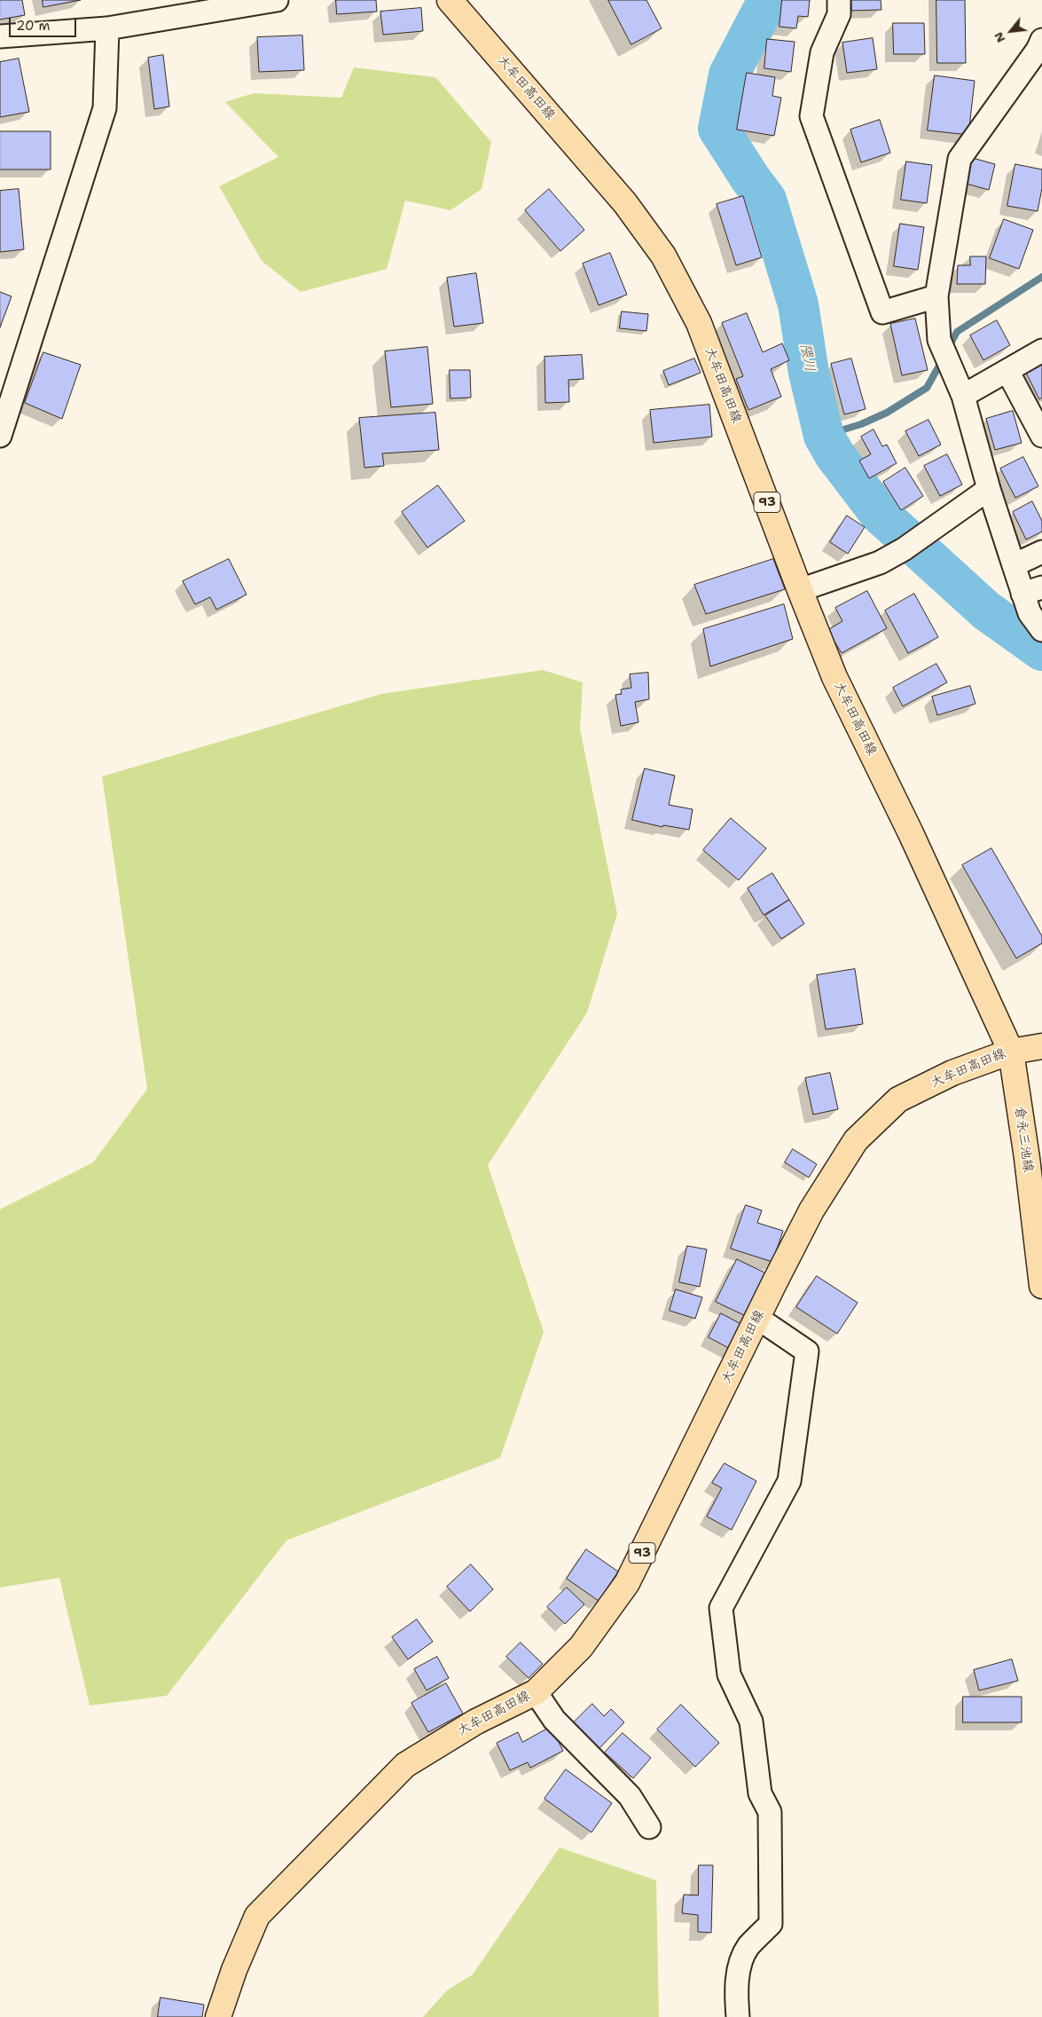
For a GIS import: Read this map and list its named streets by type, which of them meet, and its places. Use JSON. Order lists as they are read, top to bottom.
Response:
{
  "streets": {
    "main road": ["大牟田高田線", "93", "倉永三池線"]
  },
  "crossings": [
    ["大牟田高田線", "倉永三池線"]
  ],
  "water": ["隈川"],
  "scale_bar": "20 m",
  "north": "bottom left"
}
